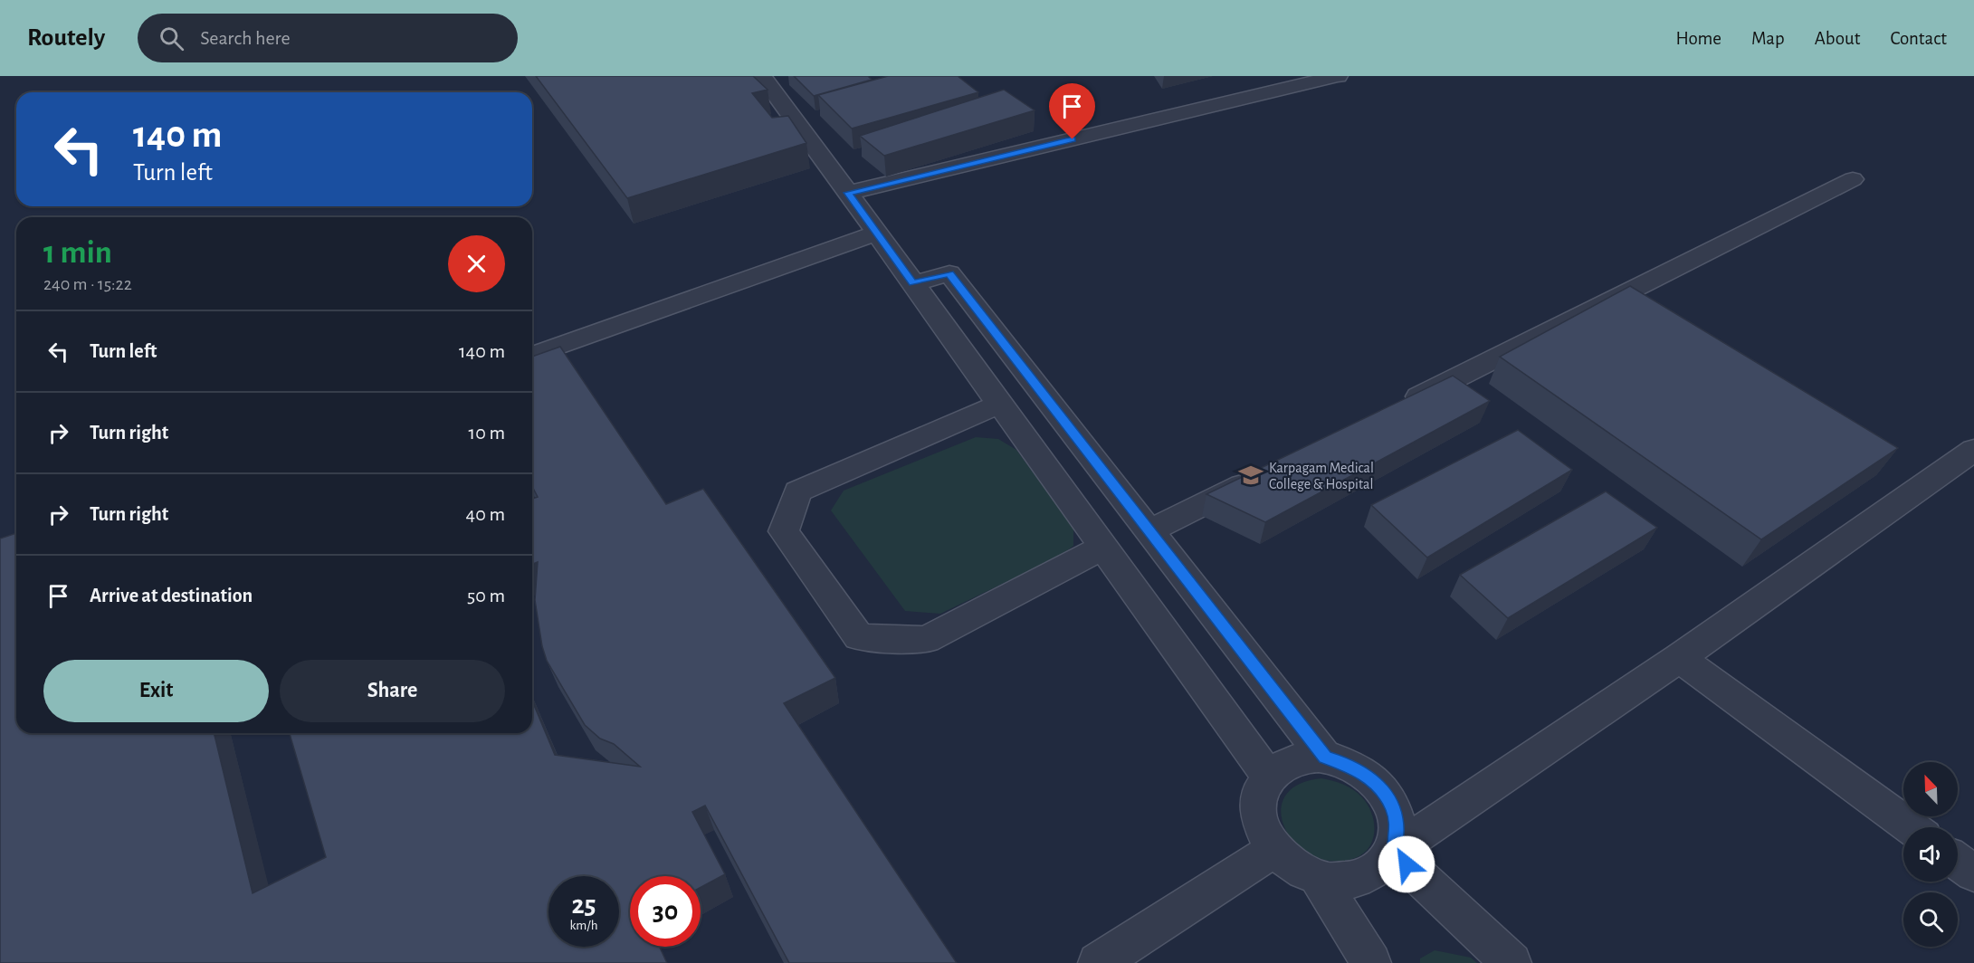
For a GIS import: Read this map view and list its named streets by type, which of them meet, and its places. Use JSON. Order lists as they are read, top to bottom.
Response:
{
  "places": {
    "school or university": ["Karpagam Medical College & Hospital"]
  },
  "north": "top left",
  "page": {
    "header": "Routely",
    "search": "Search here",
    "nav": [
      "Home",
      "Map",
      "About",
      "Contact"
    ],
    "turn": ["140 m", "Turn left"],
    "heading": ["1 min", "240 m · 15:22"],
    "list": [
      {
        "name": "Turn left",
        "value": "140 m"
      },
      {
        "name": "Turn right",
        "value": "10 m"
      },
      {
        "name": "Turn right",
        "value": "40 m"
      },
      {
        "name": "Arrive at destination",
        "value": "50 m"
      }
    ],
    "buttons": ["Exit", "Share"],
    "speed": "25 km/h",
    "limit": "30"
  }
}
